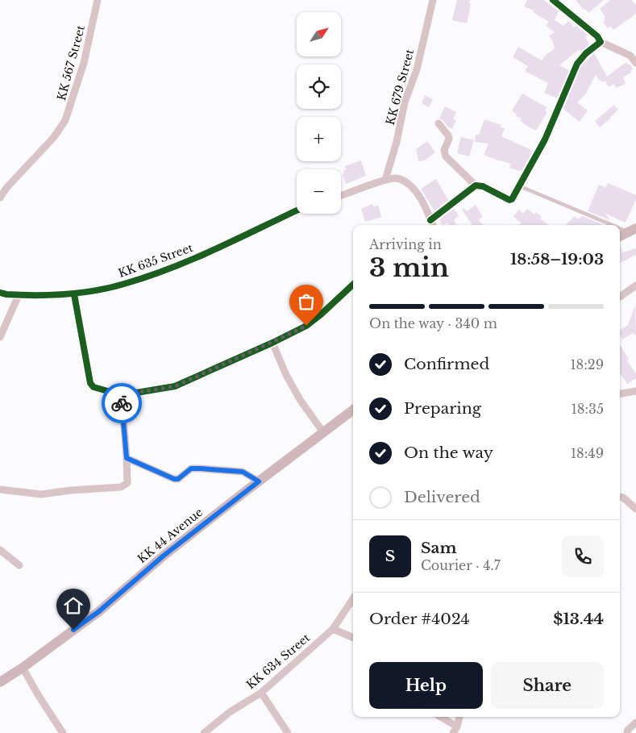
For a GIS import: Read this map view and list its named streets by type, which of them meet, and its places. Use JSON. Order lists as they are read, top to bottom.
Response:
{
  "streets": {
    "main road": ["KK 44 Avenue"],
    "street": [
      "KK 567 Street",
      "KK 679 Street",
      "KK 635 Street",
      "KK 634 Street"
    ]
  },
  "north": "top right",
  "page": {
    "map_buttons": ["+", "−"],
    "heading": ["3 min", "Arriving in", "18:58–19:03"],
    "panel": [
      "Sam",
      "Courier · 4.7",
      "Order #4024",
      "$13.44"
    ],
    "bar": "On the way · 340 m",
    "list": [
      ["Confirmed", "18:29"],
      ["Preparing", "18:35"],
      ["On the way", "18:49"],
      "Delivered"
    ],
    "round": "S",
    "buttons": ["Help", "Share"]
  }
}
